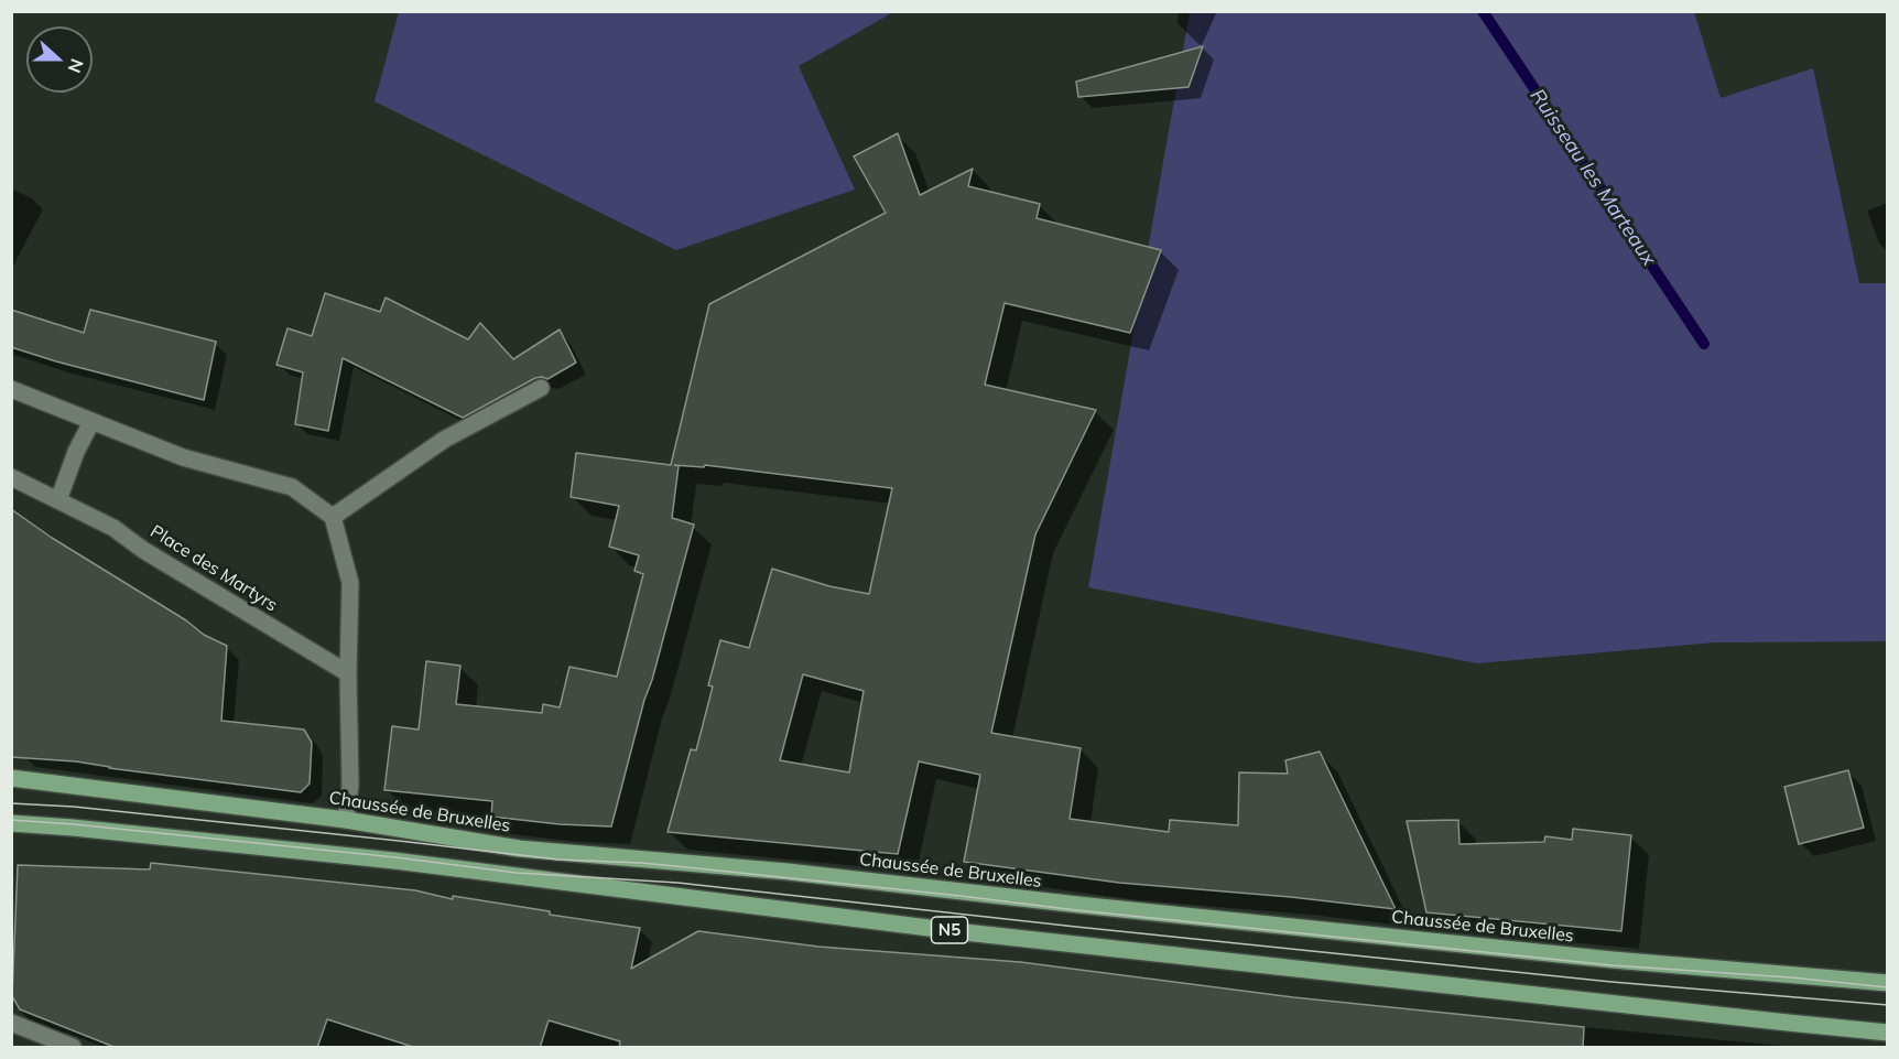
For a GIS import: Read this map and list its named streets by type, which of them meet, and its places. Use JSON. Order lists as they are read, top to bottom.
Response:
{
  "streets": {
    "main road": ["Chaussée de Bruxelles", "N5"],
    "street": ["Place des Martyrs"]
  },
  "water": ["Ruisseau les Marteaux"],
  "north": "right"
}
